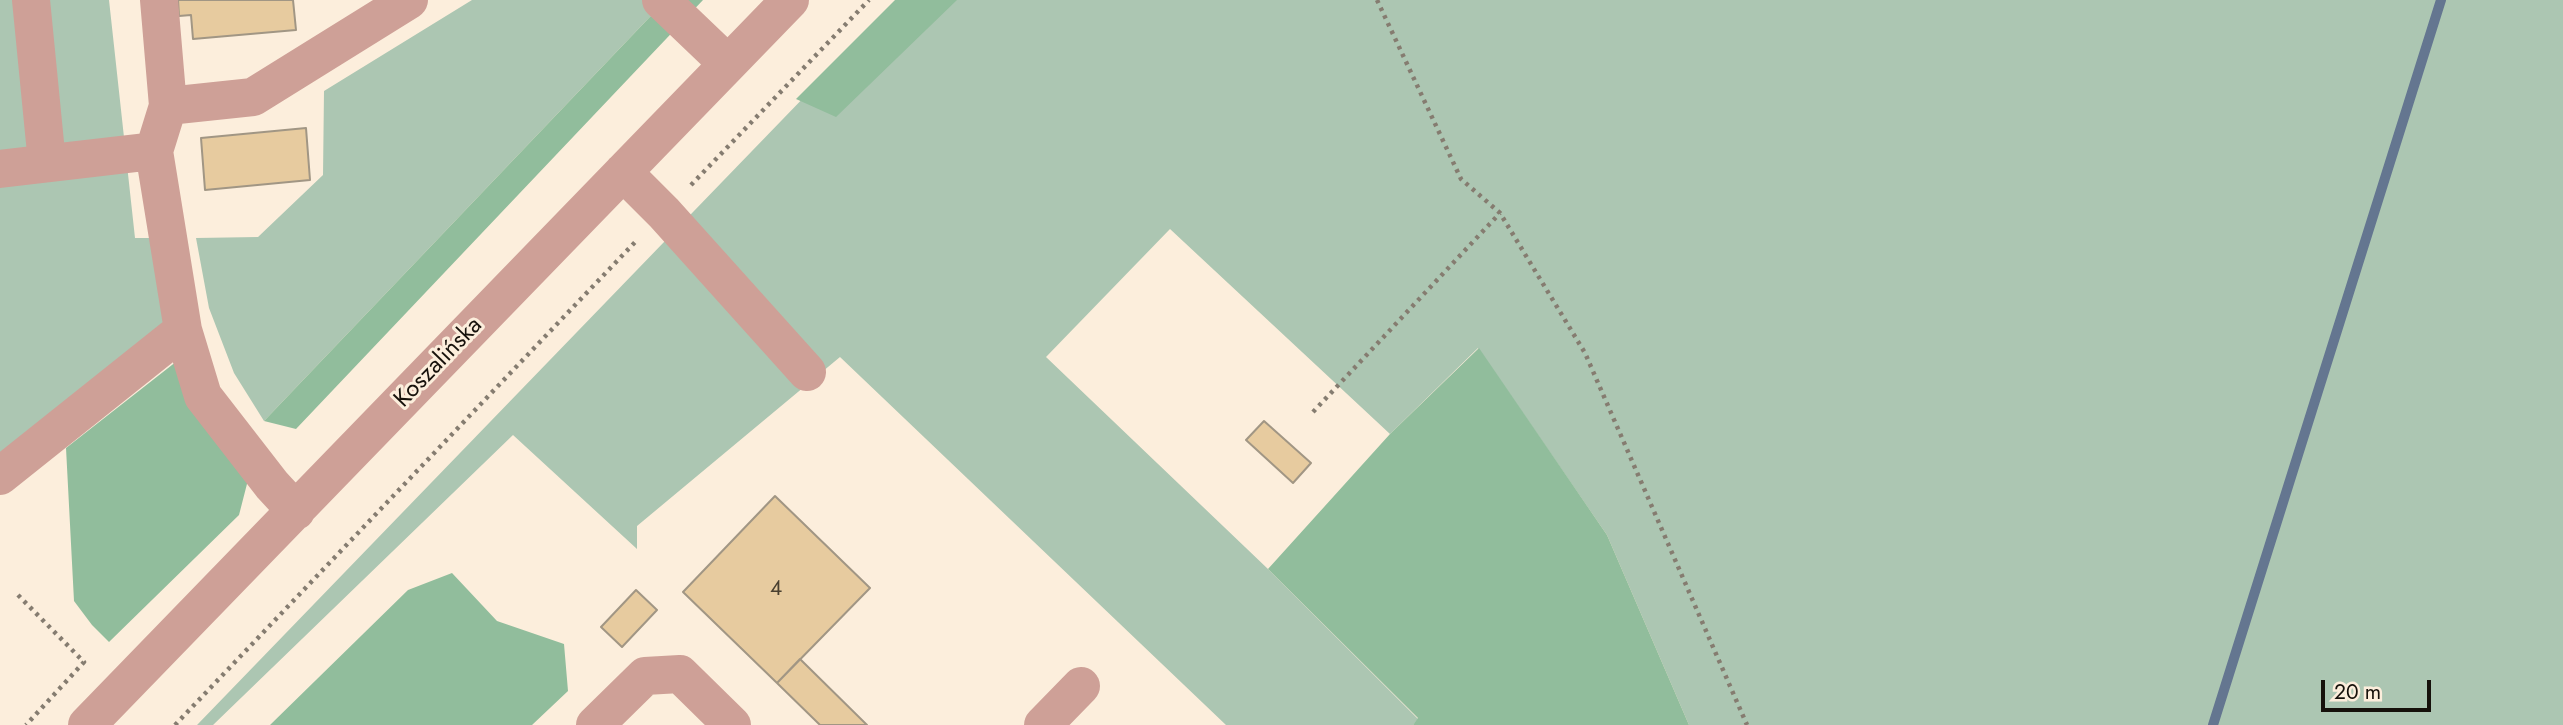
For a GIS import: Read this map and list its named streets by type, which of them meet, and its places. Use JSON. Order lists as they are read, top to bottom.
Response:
{
  "streets": {
    "street": ["Koszalińska"]
  },
  "house_numbers": ["4"],
  "scale_bar": "20 m"
}
